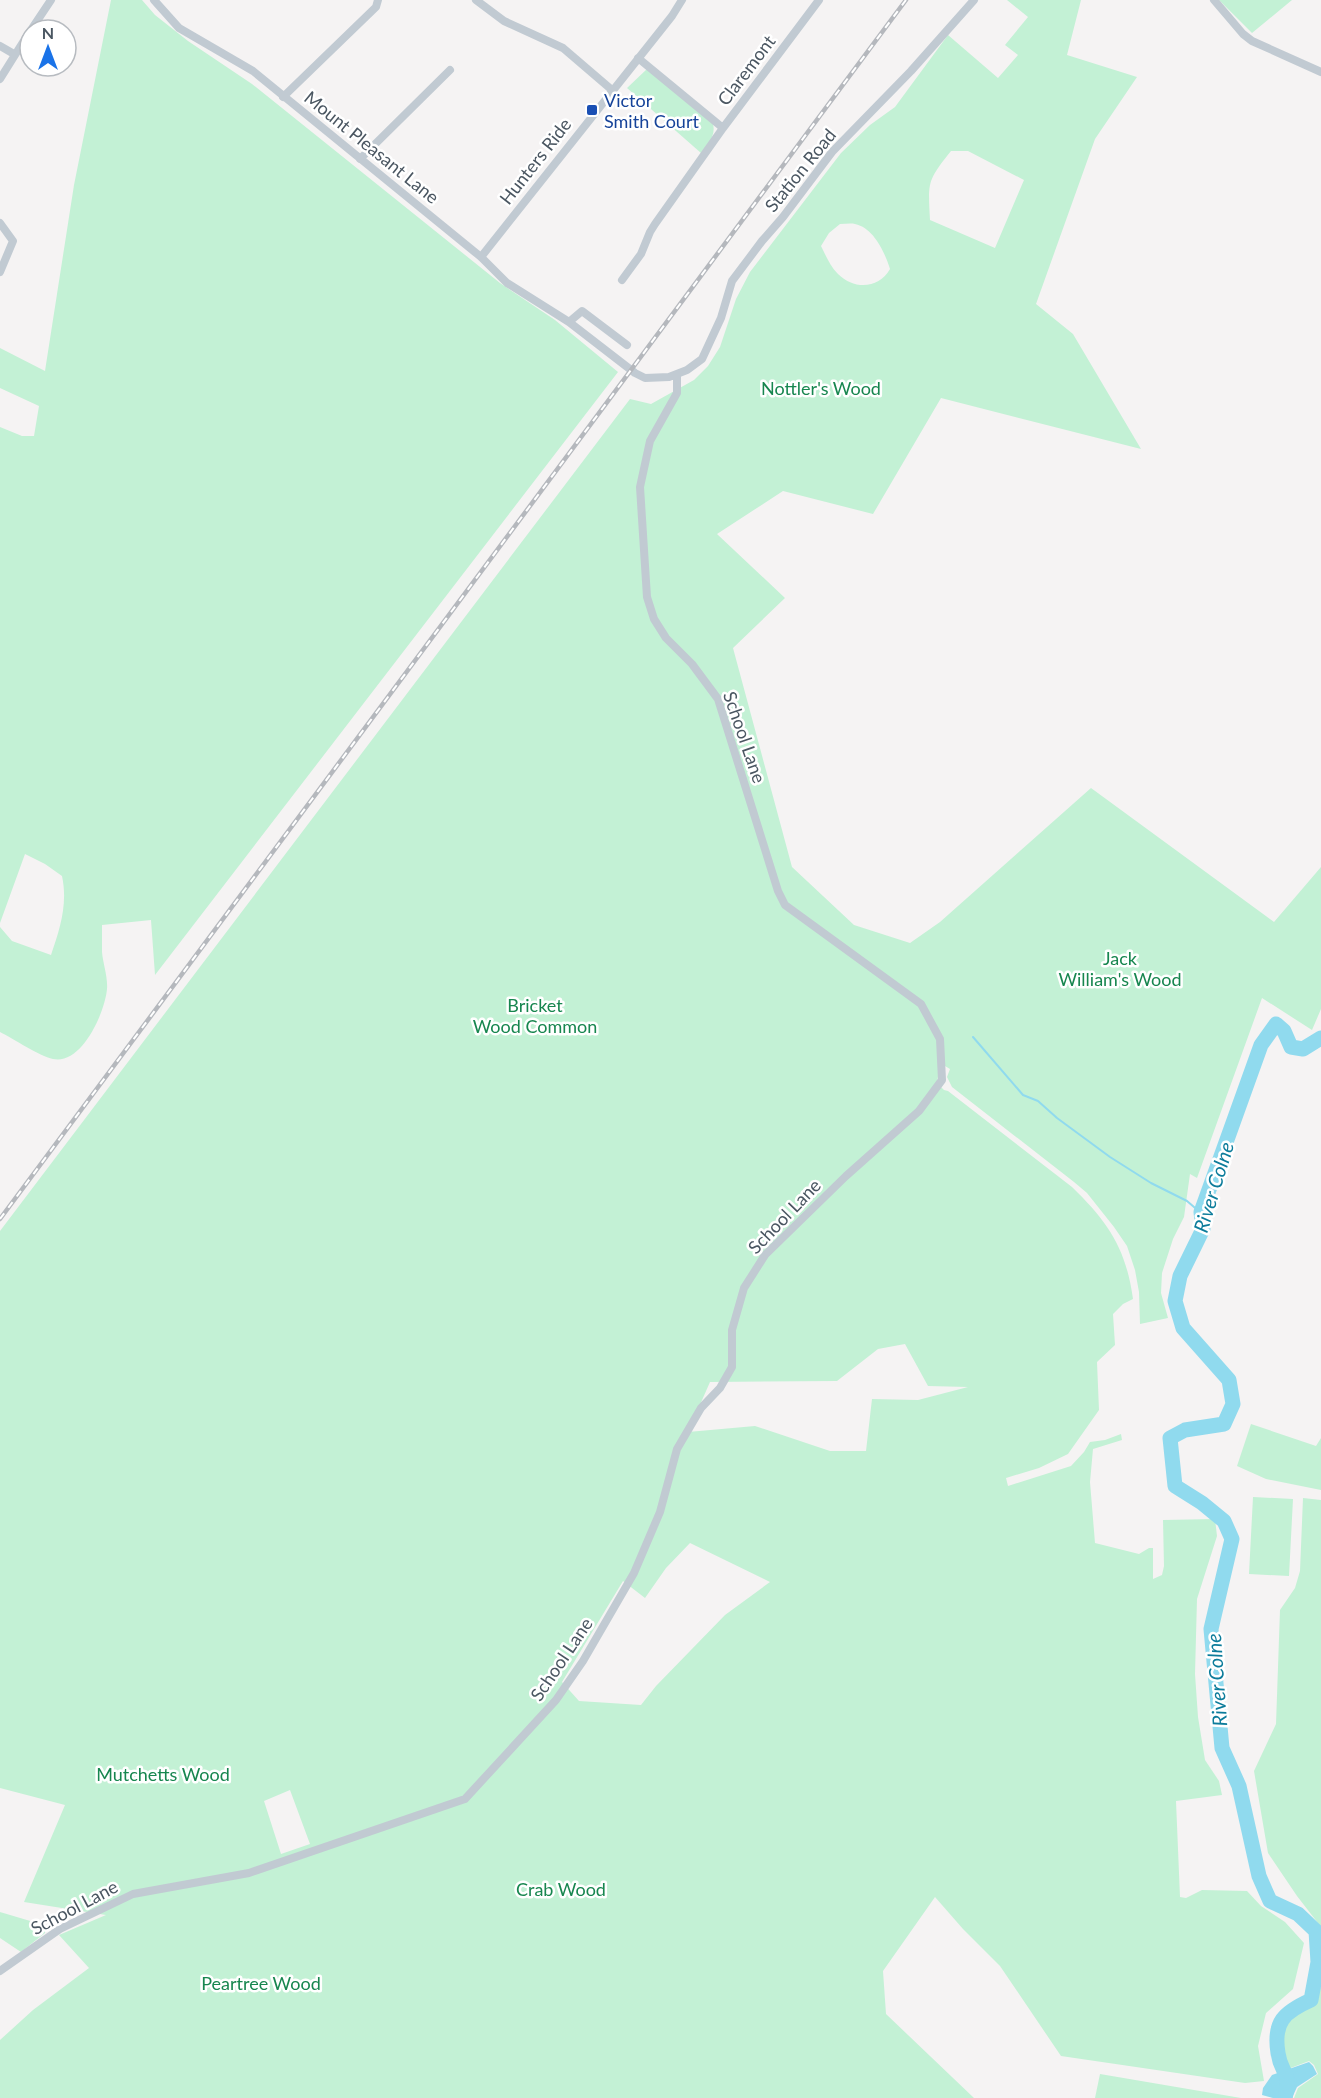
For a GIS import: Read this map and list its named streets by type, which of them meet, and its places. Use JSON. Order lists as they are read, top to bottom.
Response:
{
  "streets": {
    "street": [
      "Claremont",
      "Mount Pleasant Lane",
      "Hunters Ride",
      "Station Road",
      "School Lane"
    ]
  },
  "crossings": [
    ["Mount Pleasant Lane", "Hunters Ride"],
    ["Mount Pleasant Lane", "Station Road"],
    ["Mount Pleasant Lane", "School Lane"],
    ["Station Road", "School Lane"]
  ],
  "water": ["River Colne"],
  "parks": [
    "Nottler's Wood",
    "Jack William's Wood",
    "Bricket Wood Common",
    "Mutchetts Wood",
    "Crab Wood",
    "Peartree Wood"
  ],
  "places": {
    "transit": ["Victor Smith Court"]
  },
  "north": "top"
}
